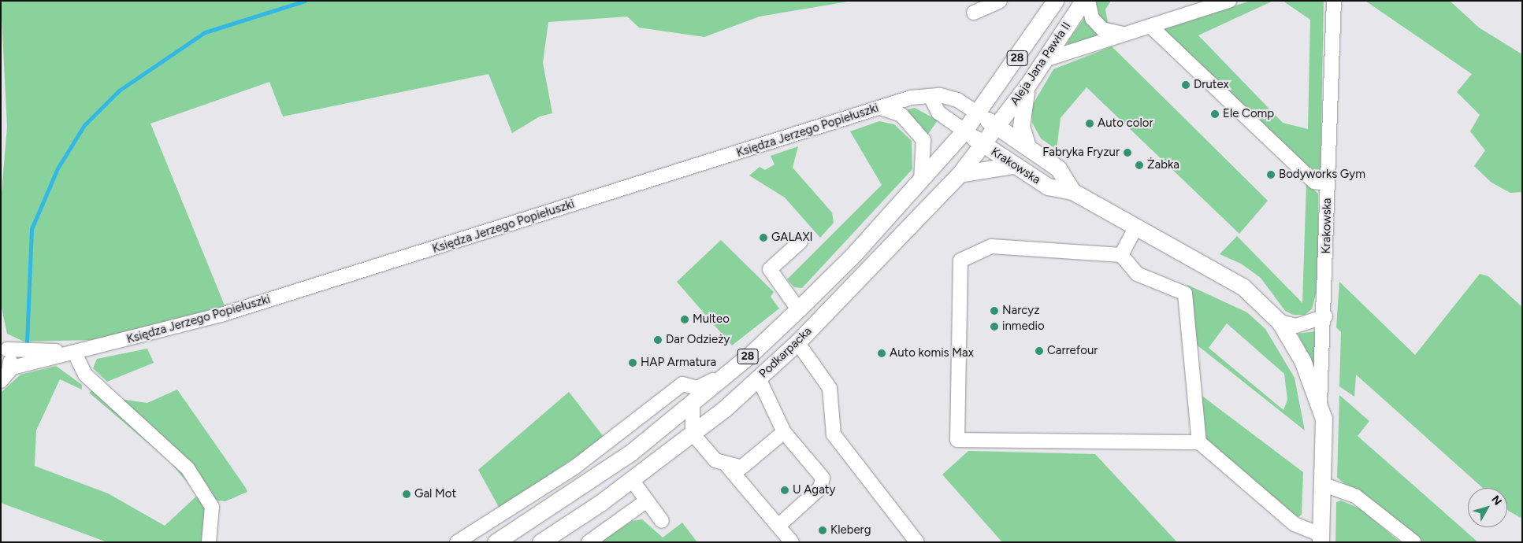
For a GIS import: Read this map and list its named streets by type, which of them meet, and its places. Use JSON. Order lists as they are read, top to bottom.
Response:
{
  "streets": {
    "main road": [
      "28",
      "Aleja Jana Pawła II",
      "Księdza Jerzego Popiełuszki",
      "Krakowska",
      "Podkarpacka"
    ]
  },
  "crossings": [
    ["28", "Aleja Jana Pawła II"],
    ["28", "Księdza Jerzego Popiełuszki"],
    ["28", "Podkarpacka"],
    ["Aleja Jana Pawła II", "Księdza Jerzego Popiełuszki"],
    ["Aleja Jana Pawła II", "Krakowska"],
    ["Aleja Jana Pawła II", "Podkarpacka"],
    ["Księdza Jerzego Popiełuszki", "Krakowska"],
    ["Księdza Jerzego Popiełuszki", "Podkarpacka"],
    ["Krakowska", "Podkarpacka"]
  ],
  "places": [
    "Drutex",
    "Ele Comp",
    "Auto color",
    "Fabryka Fryzur",
    "Żabka",
    "Bodyworks Gym",
    "GALAXI",
    "Narcyz",
    "Multeo",
    "inmedio",
    "Dar Odzieży",
    "Carrefour",
    "Auto komis Max",
    "HAP Armatura",
    "U Agaty",
    "Gal Mot",
    "Kleberg"
  ],
  "north": "top right"
}
